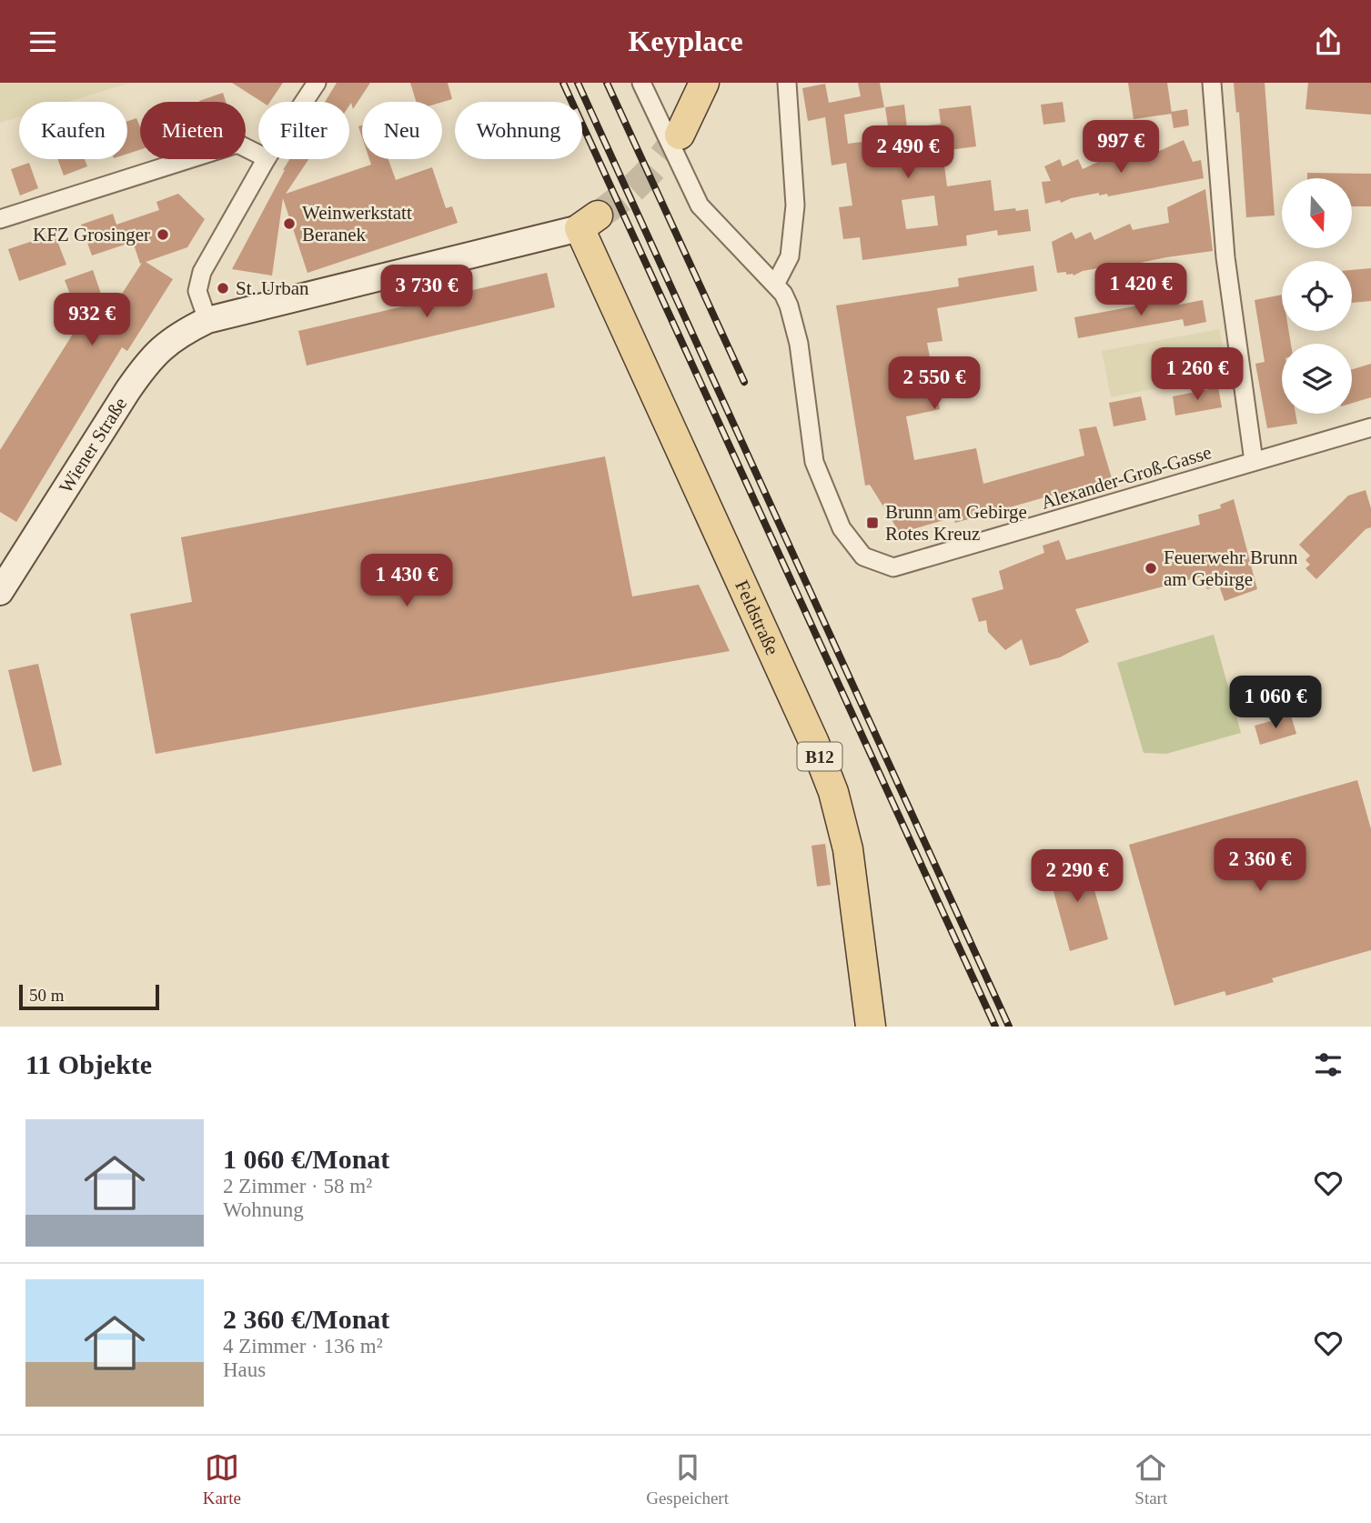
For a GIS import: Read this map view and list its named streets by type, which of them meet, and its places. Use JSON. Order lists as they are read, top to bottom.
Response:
{
  "streets": {
    "main road": ["Wiener Straße", "Feldstraße", "B12"],
    "street": ["Alexander-Groß-Gasse"]
  },
  "crossings": [
    ["Wiener Straße", "Feldstraße"]
  ],
  "places": {
    "other": [
      "Weinwerkstatt Beranek",
      "KFZ Grosinger",
      "St. Urban",
      "Feuerwehr Brunn am Gebirge"
    ],
    "transit": ["Brunn am Gebirge Rotes Kreuz"]
  },
  "scale_bar": "50 m",
  "north": "bottom",
  "page": {
    "header": "Keyplace",
    "chip": [
      "Kaufen",
      "Mieten",
      "Filter",
      "Neu",
      "Wohnung"
    ],
    "price": [
      "997 €",
      "2 490 €",
      "1 420 €",
      "3 730 €",
      "932 €",
      "1 260 €",
      "2 550 €",
      "1 430 €",
      "1 060 €",
      "2 360 €",
      "2 290 €"
    ],
    "scale": "50 m",
    "heading": "11 Objekte",
    "list": [
      {
        "name": "1 060 €/Monat",
        "note": "2 Zimmer · 58 m² · Wohnung"
      },
      {
        "name": "2 360 €/Monat",
        "note": "4 Zimmer · 136 m² · Haus"
      }
    ],
    "tabs": ["Karte", "Gespeichert", "Start"]
  }
}
